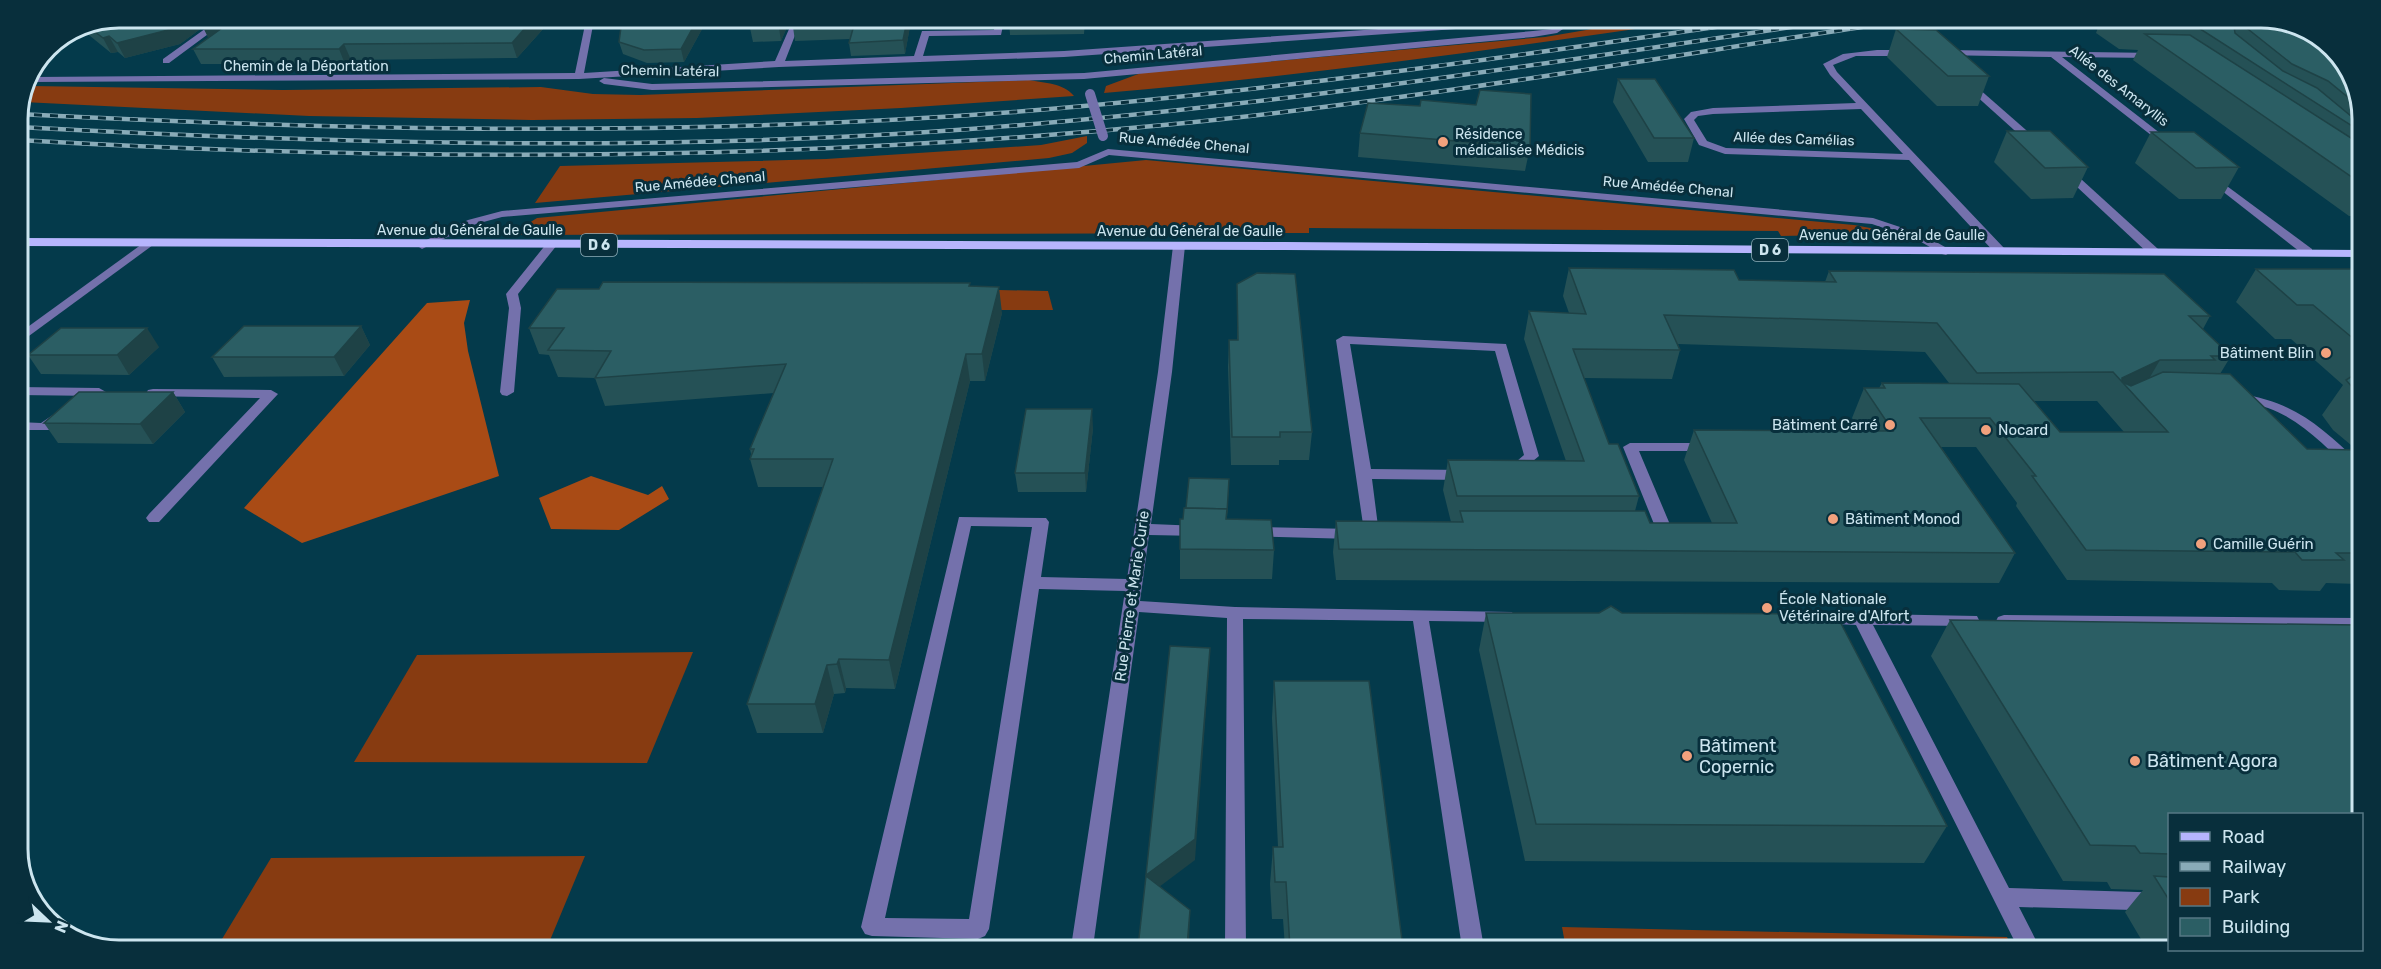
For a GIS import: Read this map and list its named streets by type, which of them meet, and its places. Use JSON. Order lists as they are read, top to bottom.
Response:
{
  "streets": {
    "main road": ["Avenue du Général de Gaulle", "D 6"],
    "street": [
      "Chemin Latéral",
      "Chemin de la Déportation",
      "Allée des Amaryllis",
      "Allée des Camélias",
      "Rue Amédée Chenal",
      "Rue Pierre et Marie Curie"
    ]
  },
  "crossings": [
    ["Chemin Latéral", "Chemin de la Déportation"],
    ["Rue Amédée Chenal", "Avenue du Général de Gaulle"],
    ["Avenue du Général de Gaulle", "Rue Pierre et Marie Curie"]
  ],
  "places": [
    "Résidence médicalisée Médicis",
    "Bâtiment Blin",
    "Bâtiment Carré",
    "Nocard",
    "Bâtiment Monod",
    "Camille Guérin",
    "École Nationale Vétérinaire d'Alfort",
    "Bâtiment Copernic",
    "Bâtiment Agora"
  ],
  "legend": [
    "Road",
    "Railway",
    "Park",
    "Building"
  ],
  "north": "bottom right"
}
